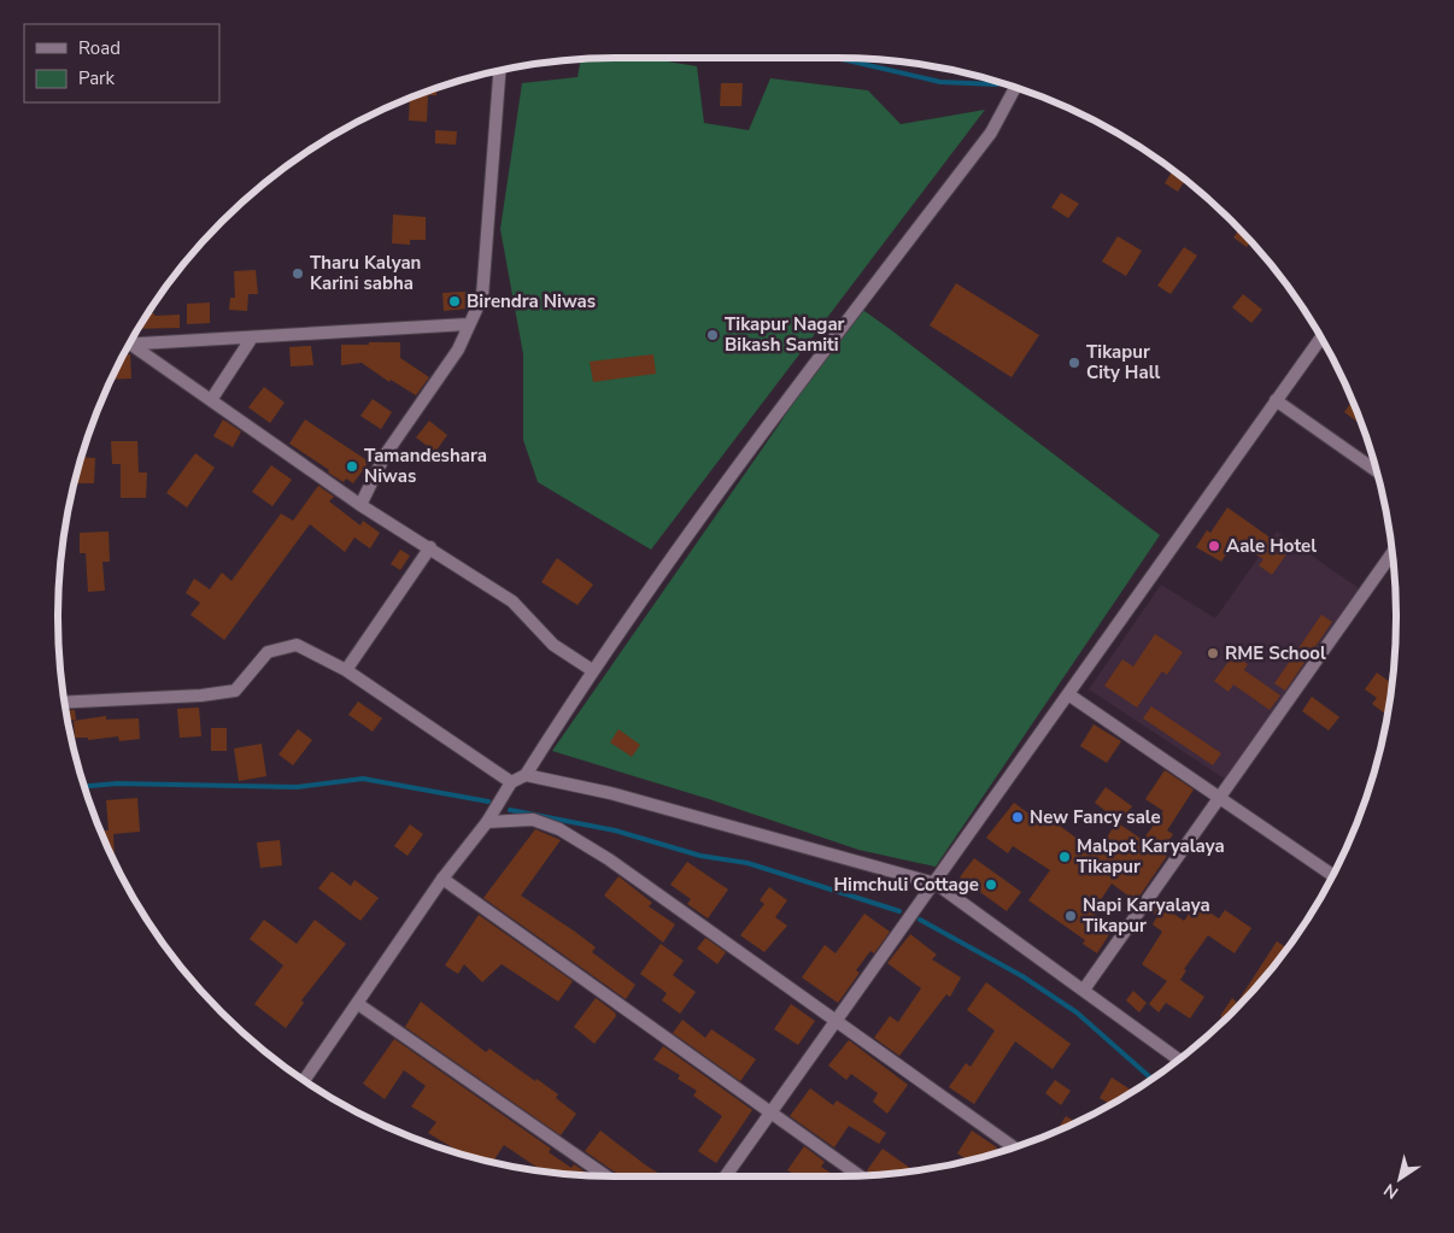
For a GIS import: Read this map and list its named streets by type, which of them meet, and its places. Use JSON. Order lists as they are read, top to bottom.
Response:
{
  "places": [
    "Tharu Kalyan Karini sabha",
    "Birendra Niwas",
    "Tikapur Nagar Bikash Samiti",
    "Tikapur City Hall",
    "Tamandeshara Niwas",
    "Aale Hotel",
    "RME School",
    "New Fancy sale",
    "Malpot Karyalaya Tikapur",
    "Himchuli Cottage",
    "Napi Karyalaya Tikapur"
  ],
  "legend": ["Road", "Park"],
  "north": "bottom left"
}
